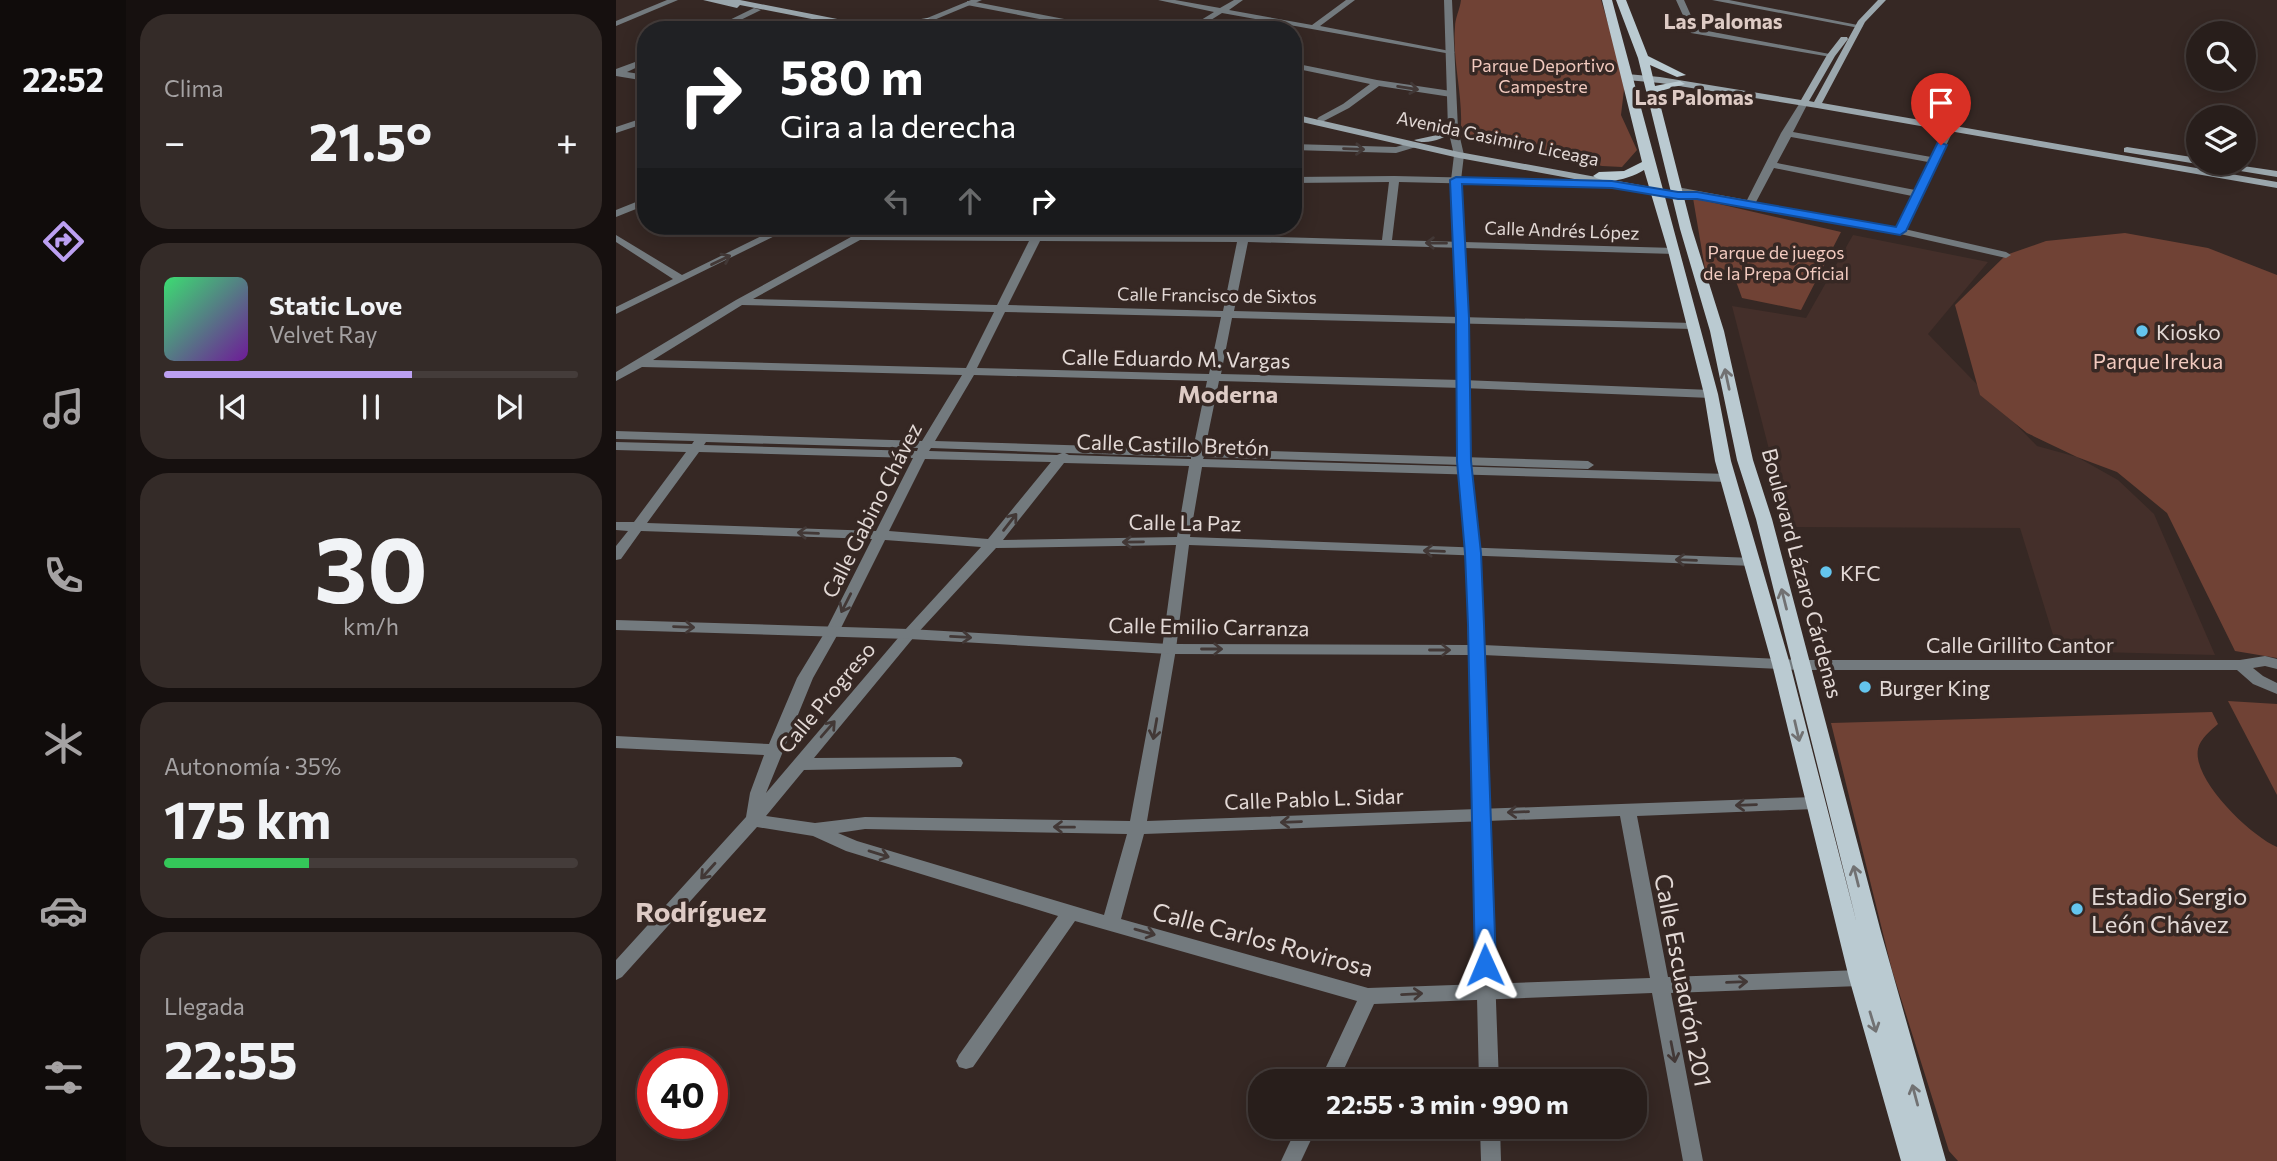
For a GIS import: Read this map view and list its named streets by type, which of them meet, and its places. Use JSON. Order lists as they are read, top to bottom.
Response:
{
  "streets": {
    "main road": ["Avenida Casimiro Liceaga", "Boulevard Lázaro Cárdenas"],
    "street": [
      "Calle Andrés López",
      "Calle Francisco de Sixtos",
      "Calle Eduardo M. Vargas",
      "Calle Castillo Bretón",
      "Calle Gabino Chávez",
      "Calle La Paz",
      "Calle Emilio Carranza",
      "Calle Grillito Cantor",
      "Calle Progreso",
      "Calle Pablo L. Sidar",
      "Calle Carlos Rovirosa",
      "Calle Escuadrón 201"
    ]
  },
  "crossings": [
    ["Avenida Casimiro Liceaga", "Boulevard Lázaro Cárdenas"],
    ["Calle Andrés López", "Calle Gabino Chávez"],
    ["Calle Andrés López", "Boulevard Lázaro Cárdenas"],
    ["Calle Francisco de Sixtos", "Calle Gabino Chávez"],
    ["Calle Francisco de Sixtos", "Boulevard Lázaro Cárdenas"],
    ["Calle Eduardo M. Vargas", "Calle Gabino Chávez"],
    ["Calle Eduardo M. Vargas", "Boulevard Lázaro Cárdenas"],
    ["Calle Castillo Bretón", "Calle Gabino Chávez"],
    ["Calle Castillo Bretón", "Boulevard Lázaro Cárdenas"],
    ["Calle Castillo Bretón", "Calle Progreso"],
    ["Calle Gabino Chávez", "Calle La Paz"],
    ["Calle Gabino Chávez", "Calle Emilio Carranza"],
    ["Calle Gabino Chávez", "Calle Progreso"],
    ["Calle Gabino Chávez", "Calle Carlos Rovirosa"],
    ["Calle La Paz", "Boulevard Lázaro Cárdenas"],
    ["Calle La Paz", "Calle Progreso"],
    ["Boulevard Lázaro Cárdenas", "Calle Emilio Carranza"],
    ["Boulevard Lázaro Cárdenas", "Calle Grillito Cantor"],
    ["Boulevard Lázaro Cárdenas", "Calle Pablo L. Sidar"],
    ["Boulevard Lázaro Cárdenas", "Calle Carlos Rovirosa"],
    ["Calle Emilio Carranza", "Calle Grillito Cantor"],
    ["Calle Emilio Carranza", "Calle Progreso"],
    ["Calle Progreso", "Calle Carlos Rovirosa"],
    ["Calle Pablo L. Sidar", "Calle Carlos Rovirosa"],
    ["Calle Pablo L. Sidar", "Calle Escuadrón 201"],
    ["Calle Carlos Rovirosa", "Calle Escuadrón 201"]
  ],
  "one_way": [
    "Calle La Paz",
    "Calle Emilio Carranza",
    "Calle Pablo L. Sidar",
    "Calle Carlos Rovirosa",
    "Calle Escuadrón 201"
  ],
  "districts": [
    "Las Palomas",
    "Las Palomas",
    "Moderna",
    "Rodríguez"
  ],
  "parks": ["Parque Deportivo Campestre", "Parque de juegos de la Prepa Oficial", "Parque Irekua"],
  "places": [
    "Kiosko",
    "KFC",
    "Burger King",
    "Estadio Sergio León Chávez"
  ],
  "page": {
    "tabs": "22:52",
    "tile": [
      "Clima",
      ["30", "km/h"],
      ["Autonomía · 35%", "175 km"],
      ["Llegada", "22:55"]
    ],
    "turn": ["580 m", "Gira a la derecha"],
    "heat": ["−", "21.5°", "+"],
    "song": ["Static Love", "Velvet Ray"],
    "limit": "40",
    "trip": "22:55 · 3 min · 990 m"
  }
}
